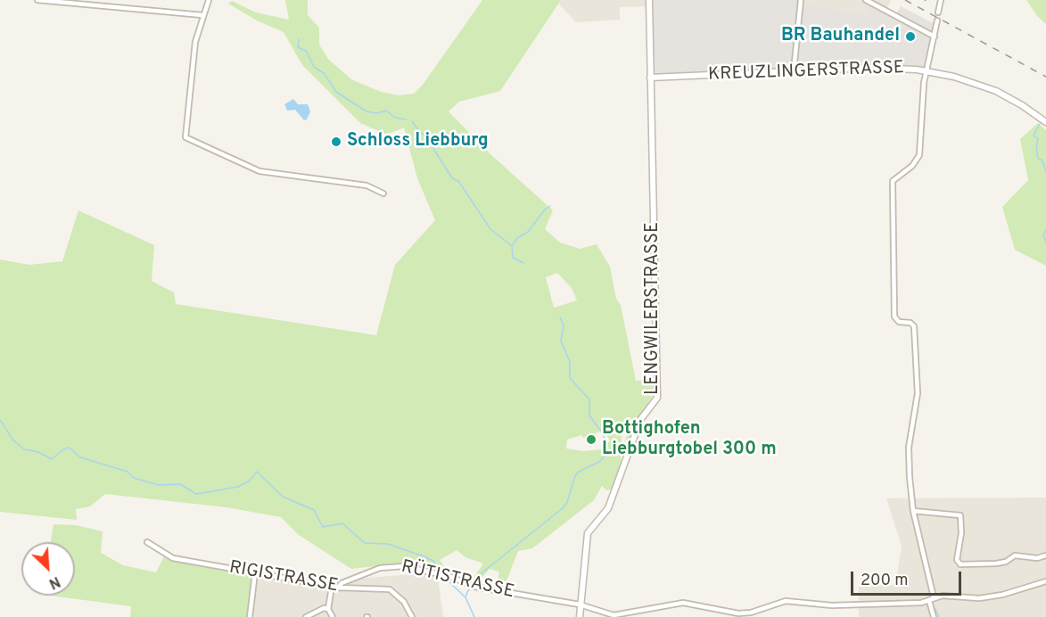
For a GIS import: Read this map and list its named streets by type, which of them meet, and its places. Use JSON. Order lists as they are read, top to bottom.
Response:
{
  "streets": {
    "street": [
      "KREUZLINGERSTRASSE",
      "LENGWILERSTRASSE",
      "RIGISTRASSE",
      "RÜTISTRASSE"
    ]
  },
  "crossings": [
    ["KREUZLINGERSTRASSE", "LENGWILERSTRASSE"],
    ["LENGWILERSTRASSE", "RÜTISTRASSE"],
    ["RIGISTRASSE", "RÜTISTRASSE"]
  ],
  "places": ["BR Bauhandel", "Schloss Liebburg", "Bottighofen Liebburgtobel 300 m"],
  "scale_bar": "200 m",
  "north": "bottom right"
}
